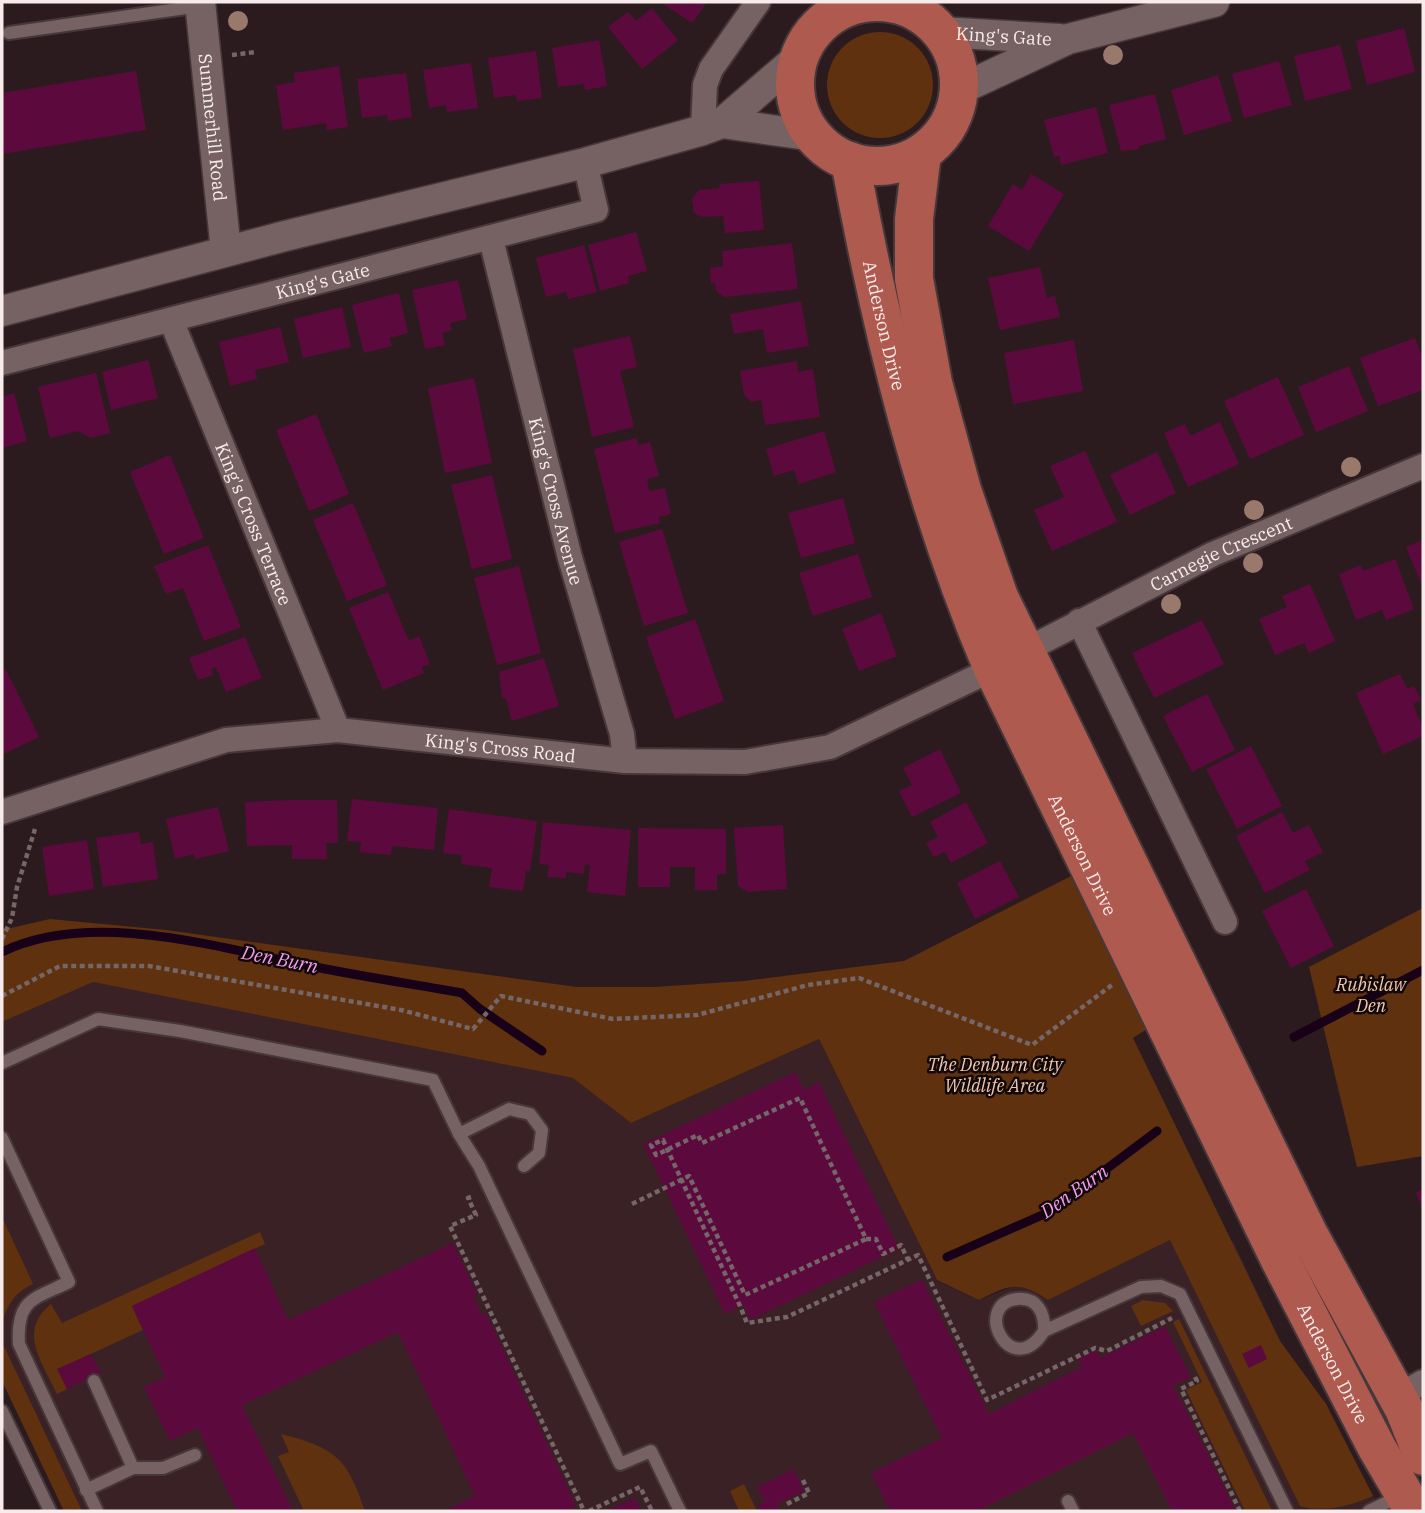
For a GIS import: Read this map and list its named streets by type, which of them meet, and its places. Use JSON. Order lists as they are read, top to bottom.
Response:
{
  "streets": {
    "main road": ["Anderson Drive"],
    "street": [
      "King's Gate",
      "Summerhill Road",
      "King's Cross Avenue",
      "King's Cross Terrace",
      "Carnegie Crescent",
      "King's Cross Road"
    ]
  },
  "crossings": [
    ["King's Gate", "Anderson Drive"],
    ["King's Gate", "King's Cross Avenue"],
    ["King's Gate", "King's Cross Terrace"],
    ["Anderson Drive", "Carnegie Crescent"],
    ["Anderson Drive", "King's Cross Road"],
    ["King's Cross Avenue", "King's Cross Road"],
    ["King's Cross Terrace", "King's Cross Road"],
    ["Carnegie Crescent", "King's Cross Road"]
  ],
  "water": ["Den Burn"],
  "parks": ["Rubislaw Den", "The Denburn City Wildlife Area"]
}
